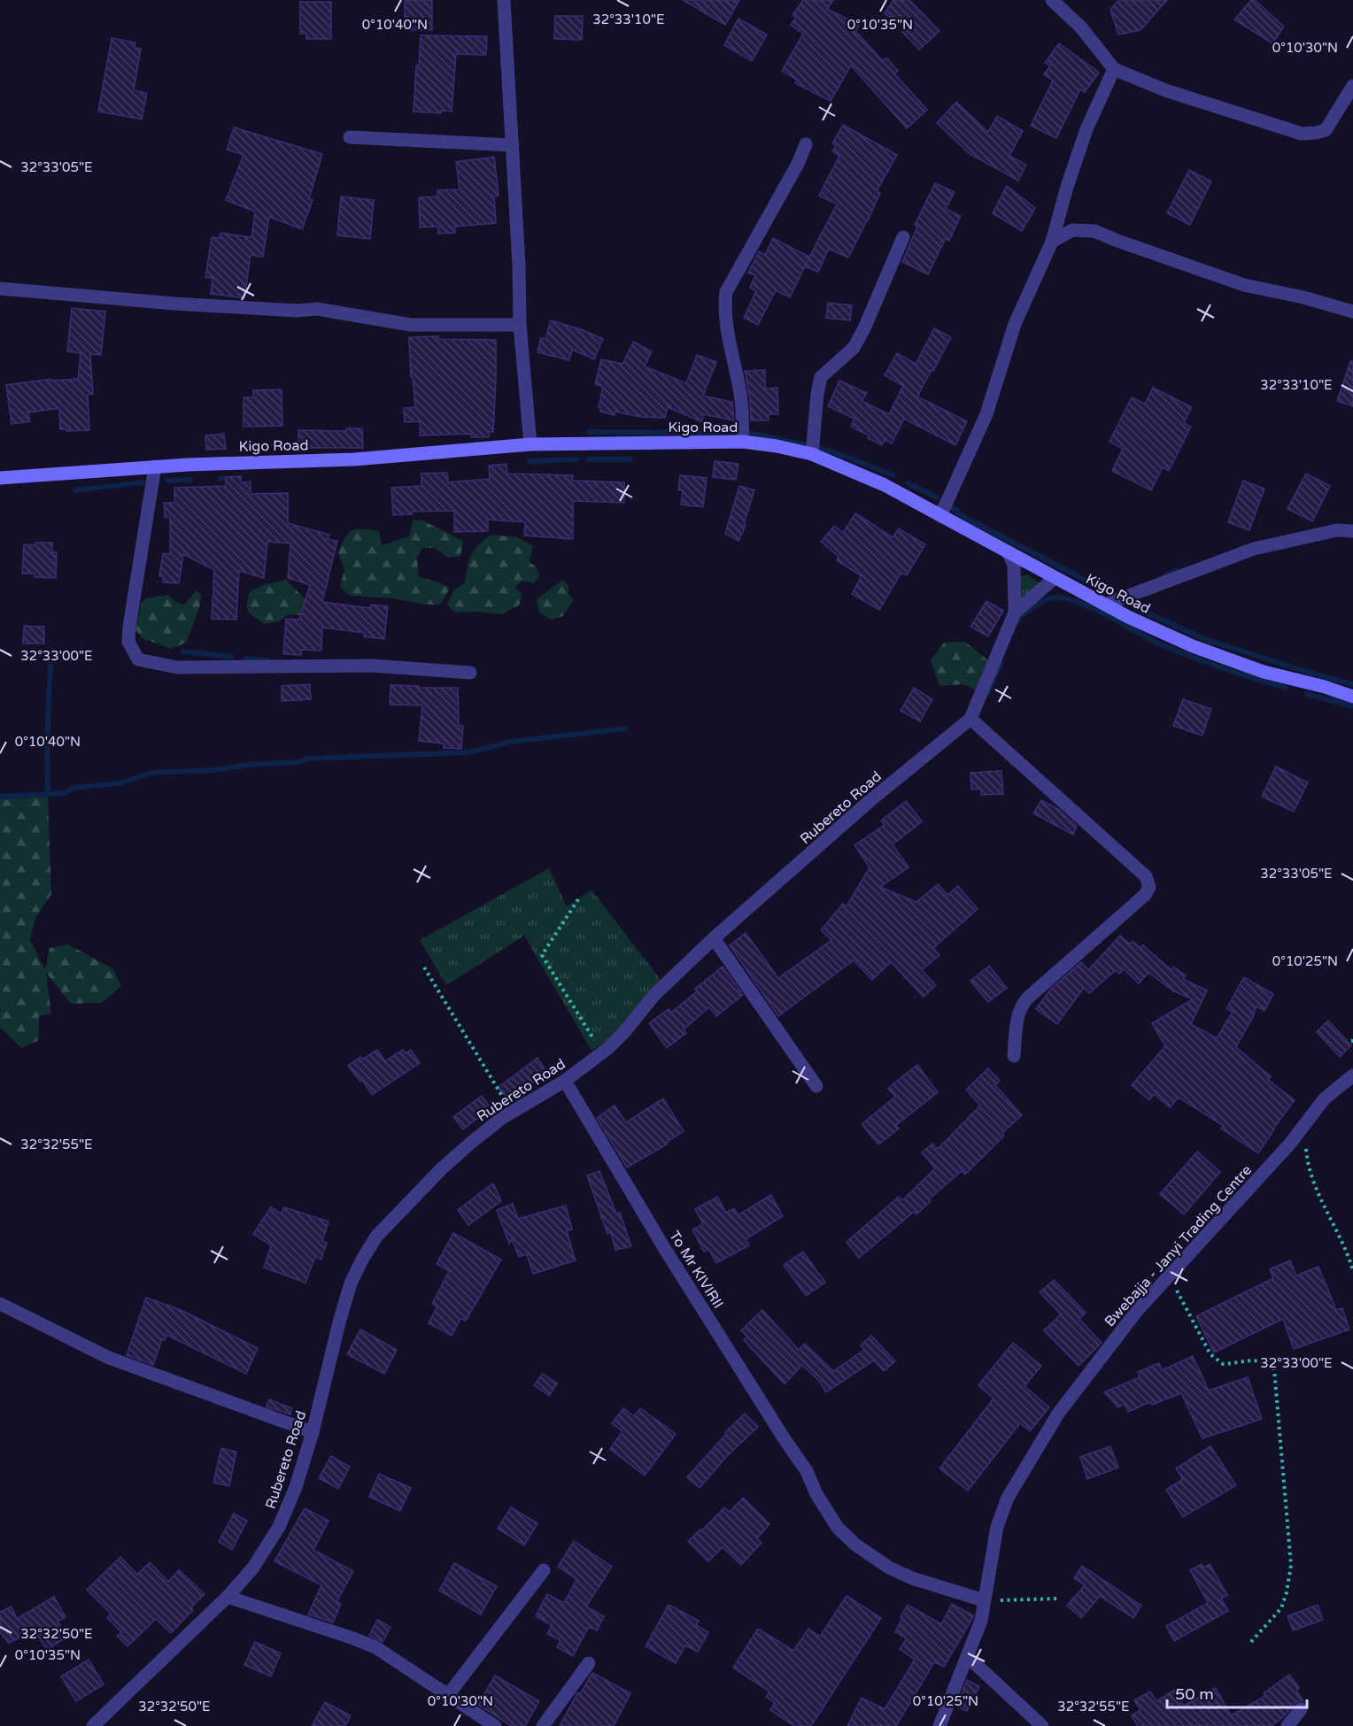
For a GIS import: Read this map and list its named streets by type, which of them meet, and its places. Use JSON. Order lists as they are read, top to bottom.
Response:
{
  "streets": {
    "street": [
      "Kigo Road",
      "Rubereto Road",
      "Bwebajja - Janyi Trading Centre",
      "To Mr KIVIRII"
    ]
  },
  "crossings": [
    ["Kigo Road", "Rubereto Road"],
    ["Rubereto Road", "To Mr KIVIRII"],
    ["Bwebajja - Janyi Trading Centre", "To Mr KIVIRII"]
  ],
  "scale_bar": "50 m",
  "coordinates": [
    "32°33'10\"E",
    "0°10'40\"N",
    "0°10'35\"N",
    "0°10'30\"N",
    "32°33'05\"E",
    "32°33'00\"E",
    "0°10'25\"N",
    "32°32'55\"E",
    "32°32'50\"E"
  ]
}
